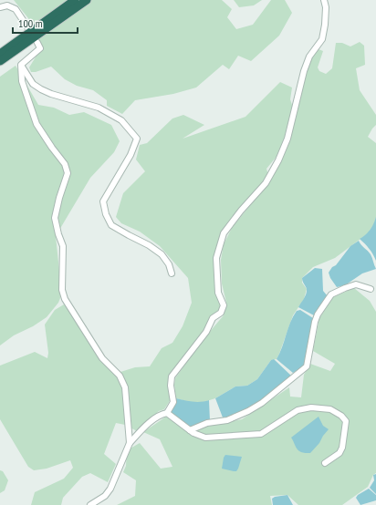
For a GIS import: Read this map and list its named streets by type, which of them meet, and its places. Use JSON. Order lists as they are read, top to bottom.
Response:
{
  "scale_bar": "100 m"
}
